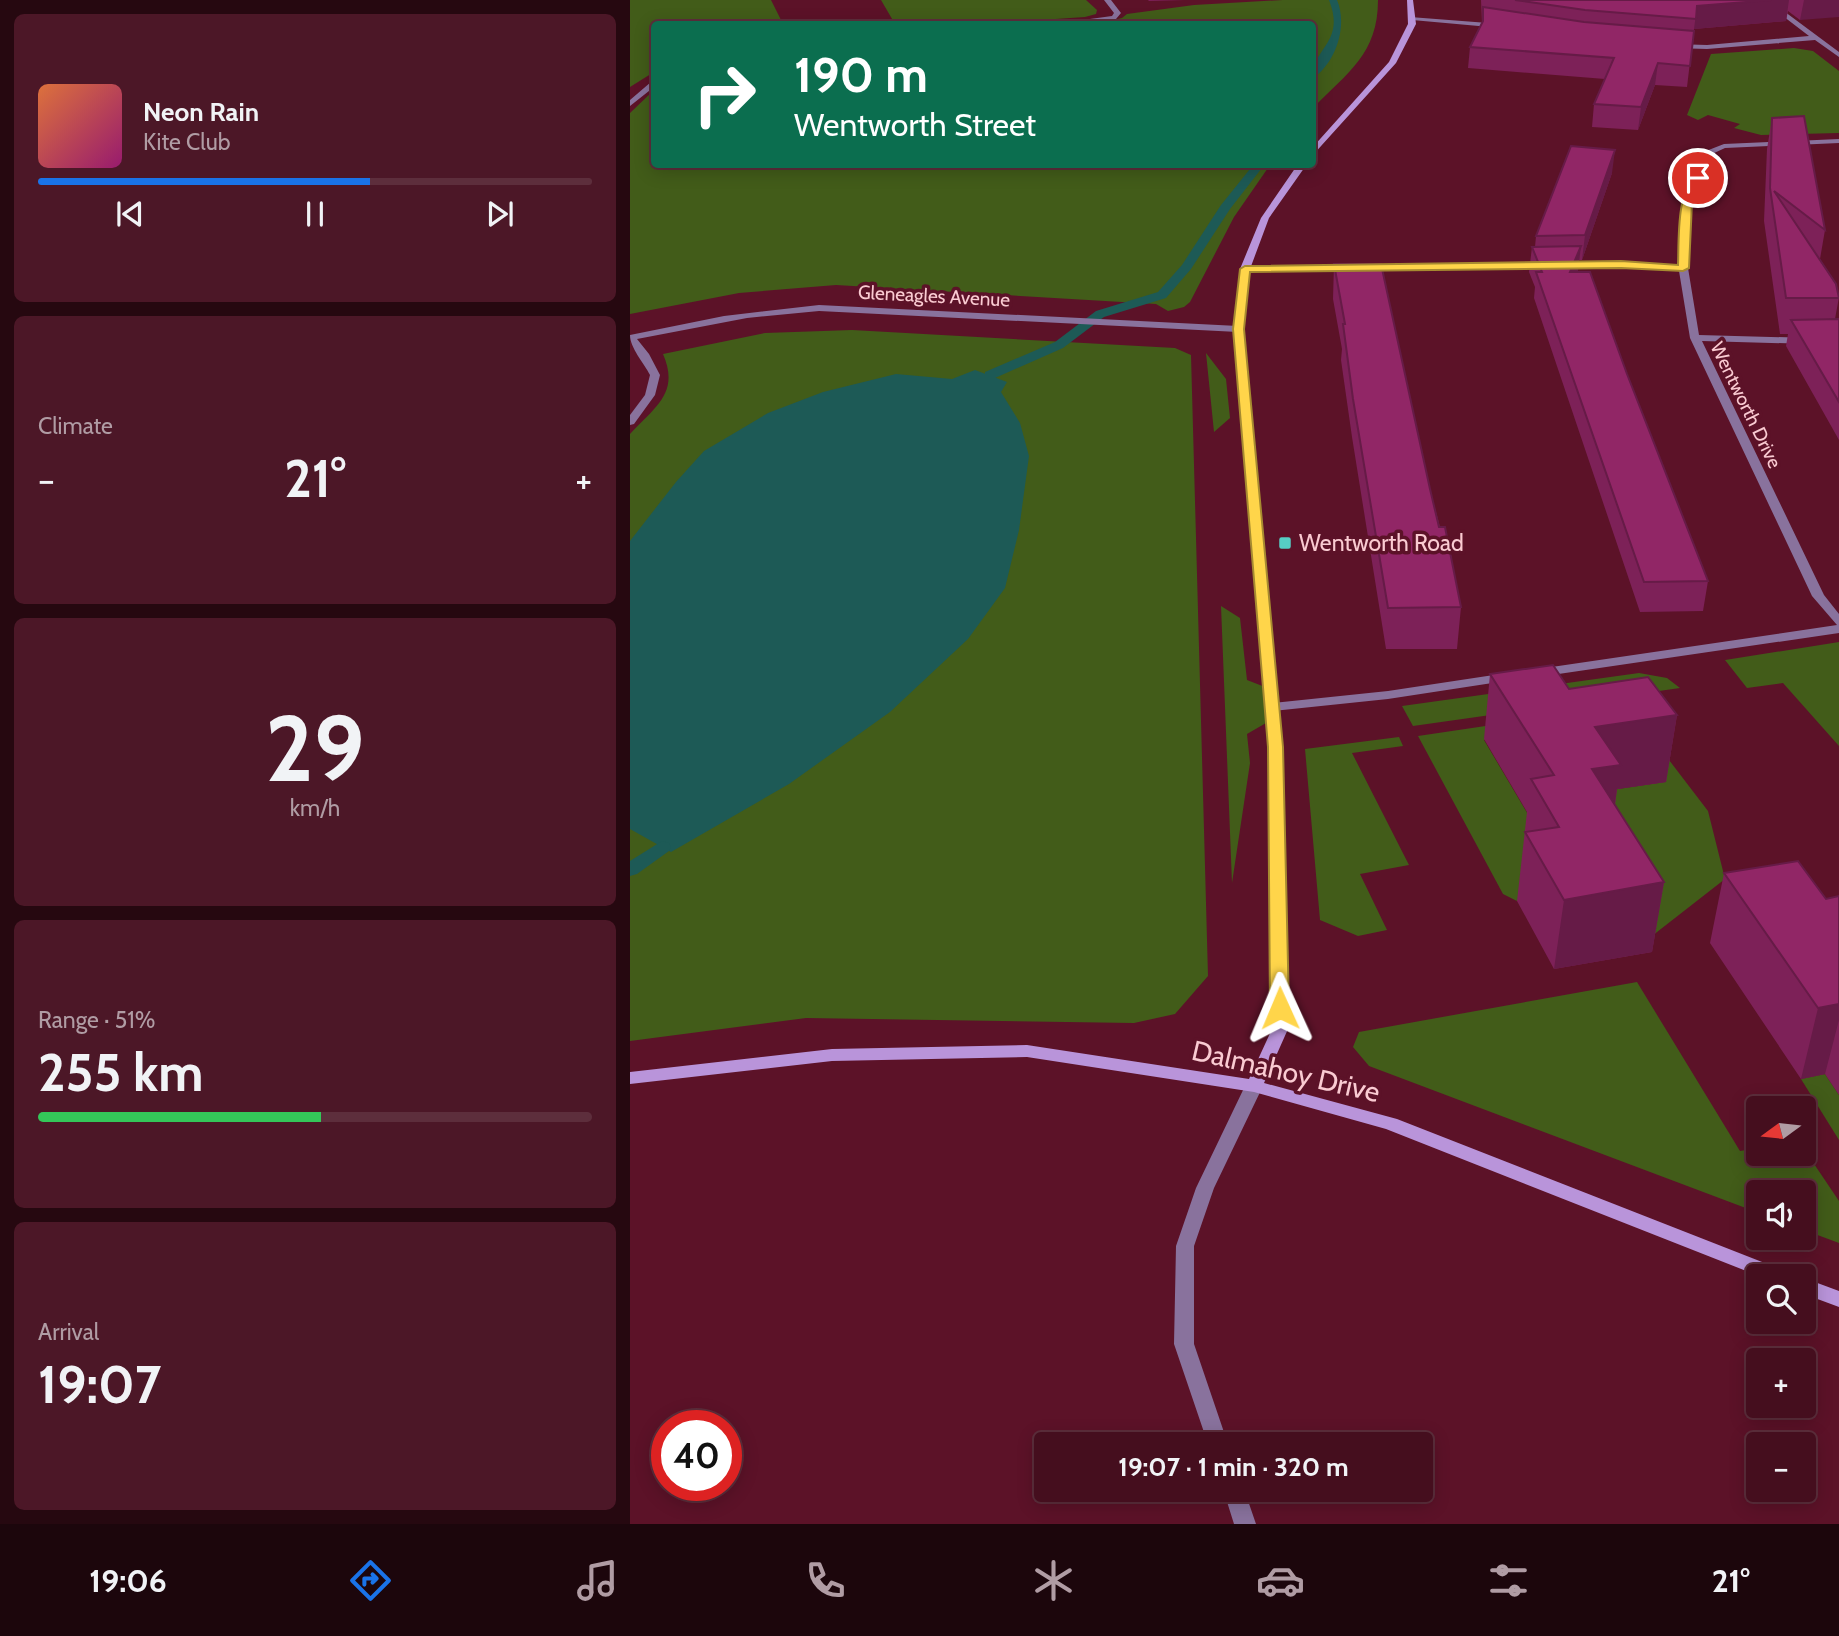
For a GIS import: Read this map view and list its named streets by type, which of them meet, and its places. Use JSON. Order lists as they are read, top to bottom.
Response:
{
  "streets": {
    "street": ["Gleneagles Avenue", "Wentworth Drive", "Dalmahoy Drive"]
  },
  "places": {
    "transit": ["Wentworth Road"]
  },
  "north": "left",
  "page": {
    "turn": ["190 m", "Wentworth Street"],
    "song": ["Neon Rain", "Kite Club"],
    "tile": [
      "Climate",
      ["29", "km/h"],
      ["Range · 51%", "255 km"],
      ["Arrival", "19:07"]
    ],
    "heat": ["−", "21°", "+"],
    "map_buttons": ["+", "−"],
    "limit": "40",
    "trip": "19:07 · 1 min · 320 m",
    "tabs": ["19:06", "21°"]
  }
}
